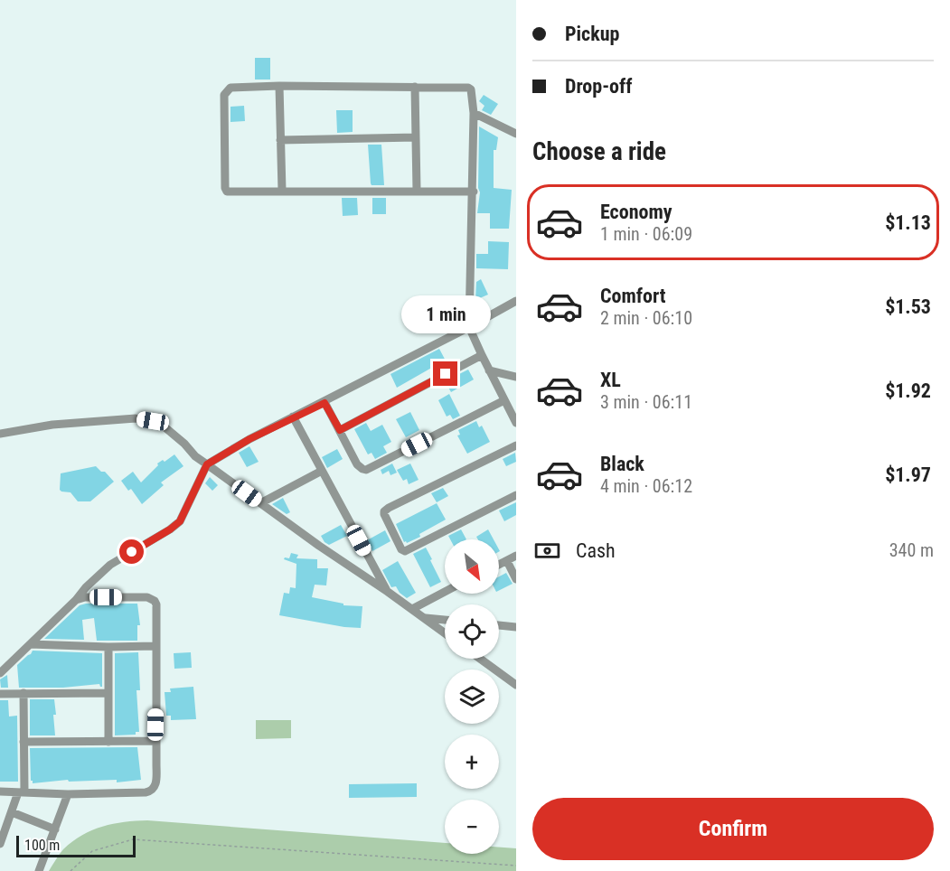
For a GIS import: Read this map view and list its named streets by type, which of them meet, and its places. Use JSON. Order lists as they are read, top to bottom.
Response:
{
  "scale_bar": "100 m",
  "north": "bottom right",
  "page": {
    "banner": ["Pickup", "Drop-off"],
    "heading": "Choose a ride",
    "list": [
      {
        "name": "Economy",
        "note": "1 min · 06:09",
        "value": "$1.13"
      },
      {
        "name": "Comfort",
        "note": "2 min · 06:10",
        "value": "$1.53"
      },
      {
        "name": "XL",
        "note": "3 min · 06:11",
        "value": "$1.92"
      },
      {
        "name": "Black",
        "note": "4 min · 06:12",
        "value": "$1.97"
      }
    ],
    "bubble": "1 min",
    "pay": ["Cash", "340 m"],
    "map_buttons": ["+", "−"],
    "buttons": "Confirm",
    "scale": "100 m"
  }
}
